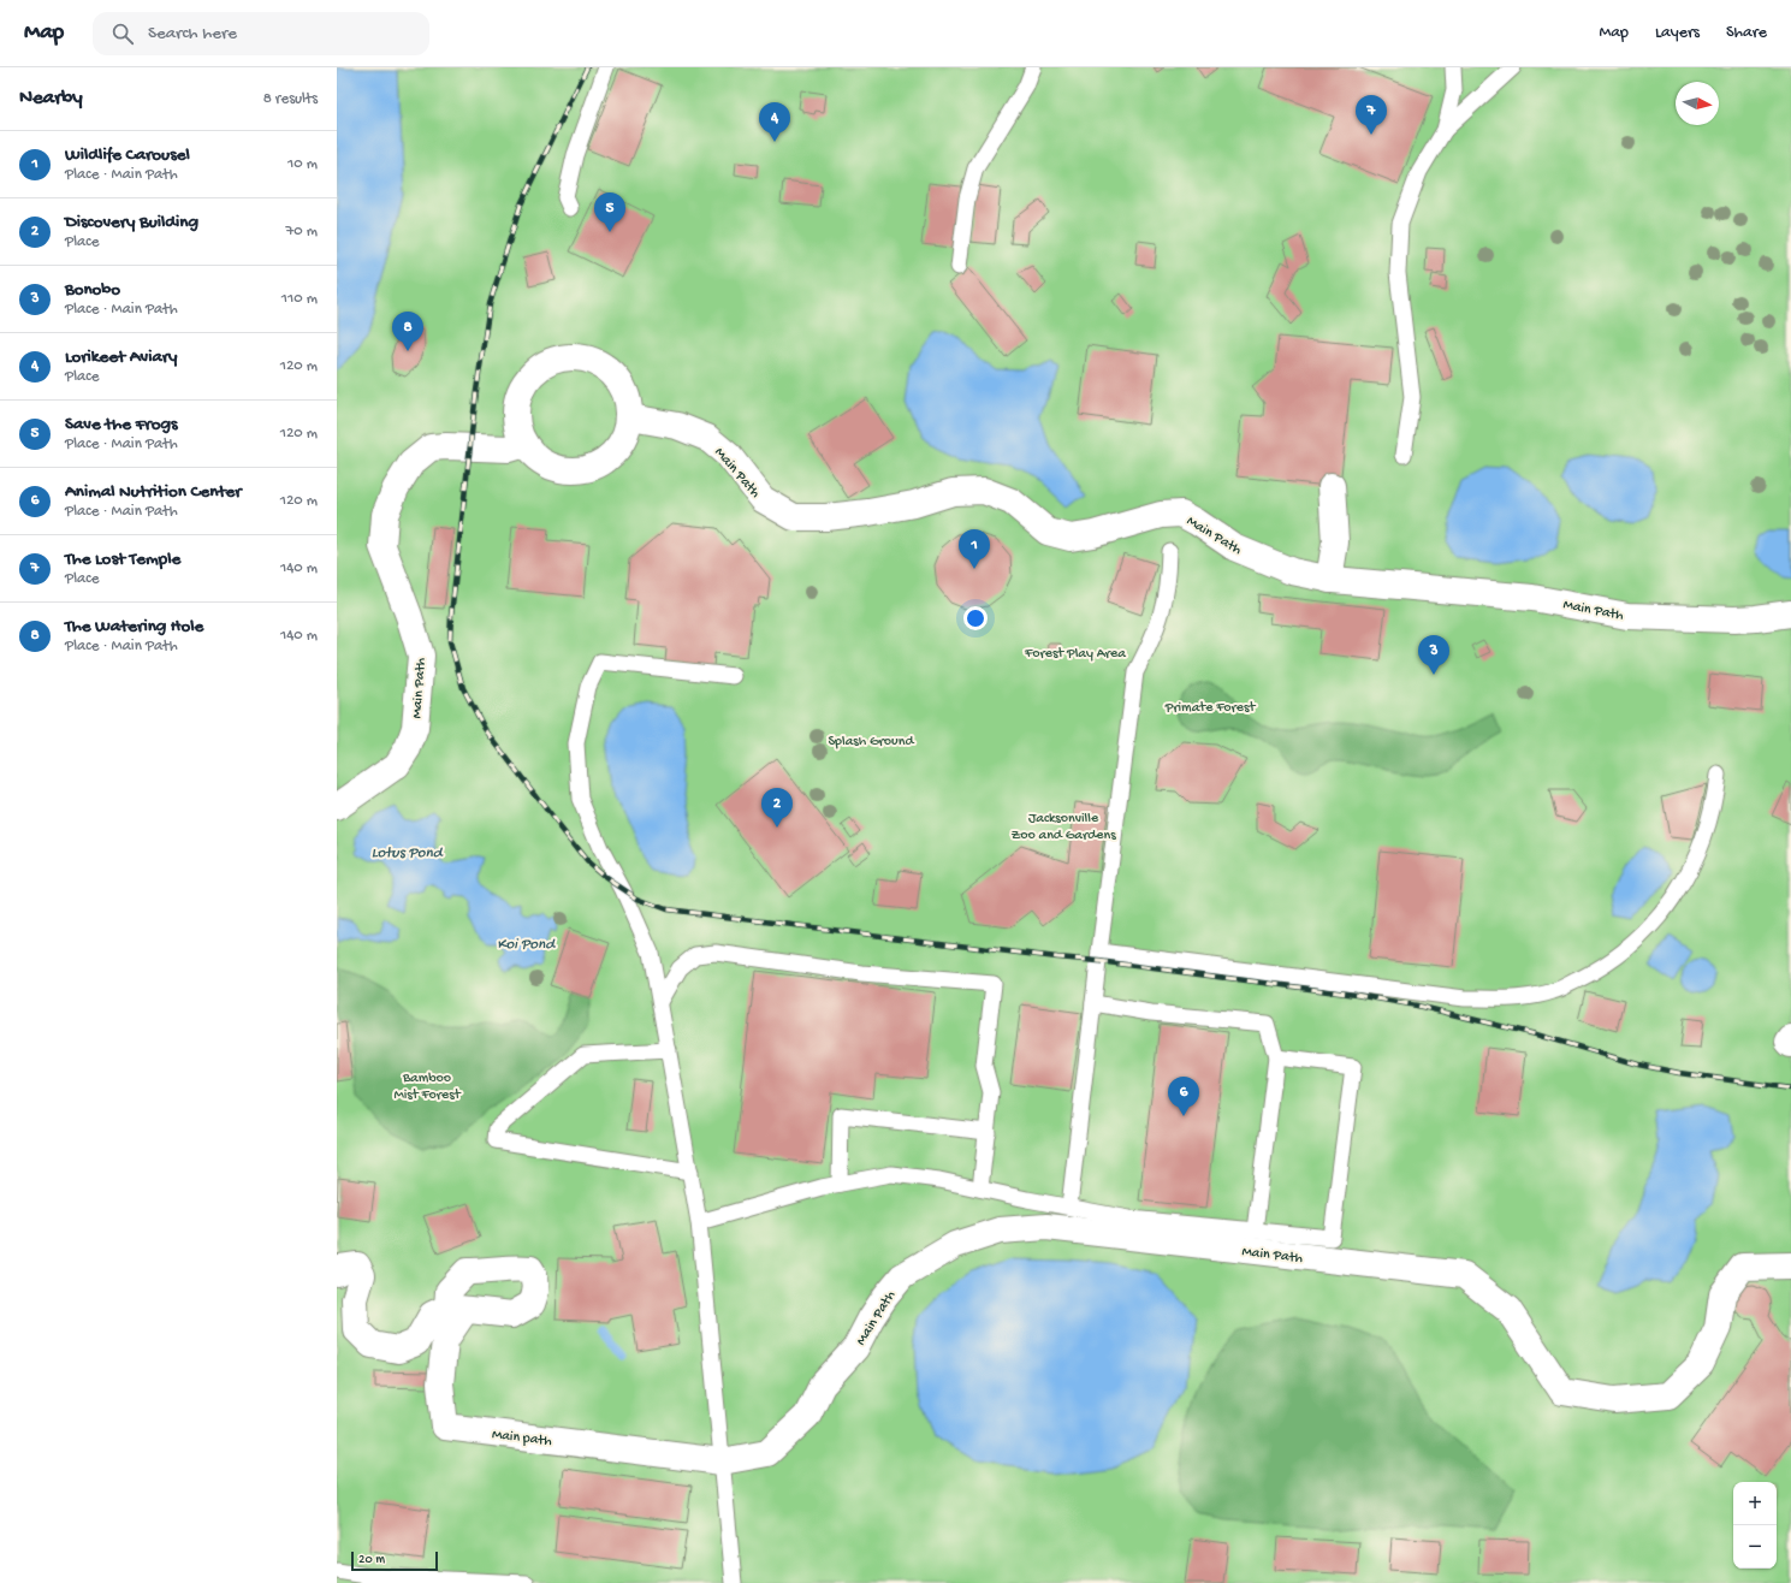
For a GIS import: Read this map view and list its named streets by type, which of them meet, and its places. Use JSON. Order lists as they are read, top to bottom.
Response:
{
  "streets": {
    "street": ["Main Path", "Main path"]
  },
  "crossings": [
    ["Main Path", "Main path"]
  ],
  "water": ["Lotus Pond", "Koi Pond"],
  "parks": [
    "Forest Play Area",
    "Primate Forest",
    "Splash Ground",
    "Jacksonville Zoo and Gardens",
    "Bamboo Mist Forest"
  ],
  "scale_bar": "20 m",
  "north": "right",
  "page": {
    "header": "Map",
    "search": "Search here",
    "nav": ["Map", "Layers", "Share"],
    "heading": ["Nearby", "8 results"],
    "pins": [
      "7",
      "4",
      "5",
      "8",
      "1",
      "3",
      "2",
      "6"
    ],
    "list": [
      {
        "mark": "1",
        "name": "Wildlife Carousel",
        "note": "Place · Main Path",
        "value": "10 m"
      },
      {
        "mark": "2",
        "name": "Discovery Building",
        "note": "Place",
        "value": "70 m"
      },
      {
        "mark": "3",
        "name": "Bonobo",
        "note": "Place · Main Path",
        "value": "110 m"
      },
      {
        "mark": "4",
        "name": "Lorikeet Aviary",
        "note": "Place",
        "value": "120 m"
      },
      {
        "mark": "5",
        "name": "Save the Frogs",
        "note": "Place · Main Path",
        "value": "120 m"
      },
      {
        "mark": "6",
        "name": "Animal Nutrition Center",
        "note": "Place · Main Path",
        "value": "120 m"
      },
      {
        "mark": "7",
        "name": "The Lost Temple",
        "note": "Place",
        "value": "140 m"
      },
      {
        "mark": "8",
        "name": "The Watering Hole",
        "note": "Place · Main Path",
        "value": "140 m"
      }
    ],
    "map_buttons": ["+", "−"],
    "scale": "20 m"
  }
}
